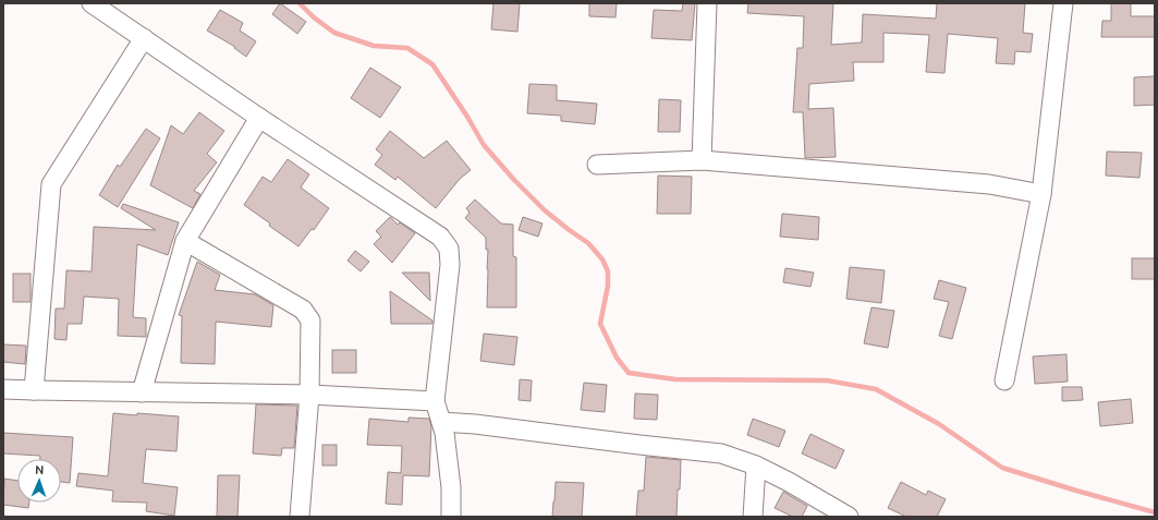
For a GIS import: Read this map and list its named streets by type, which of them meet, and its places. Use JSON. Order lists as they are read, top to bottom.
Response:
{
  "north": "top"
}
